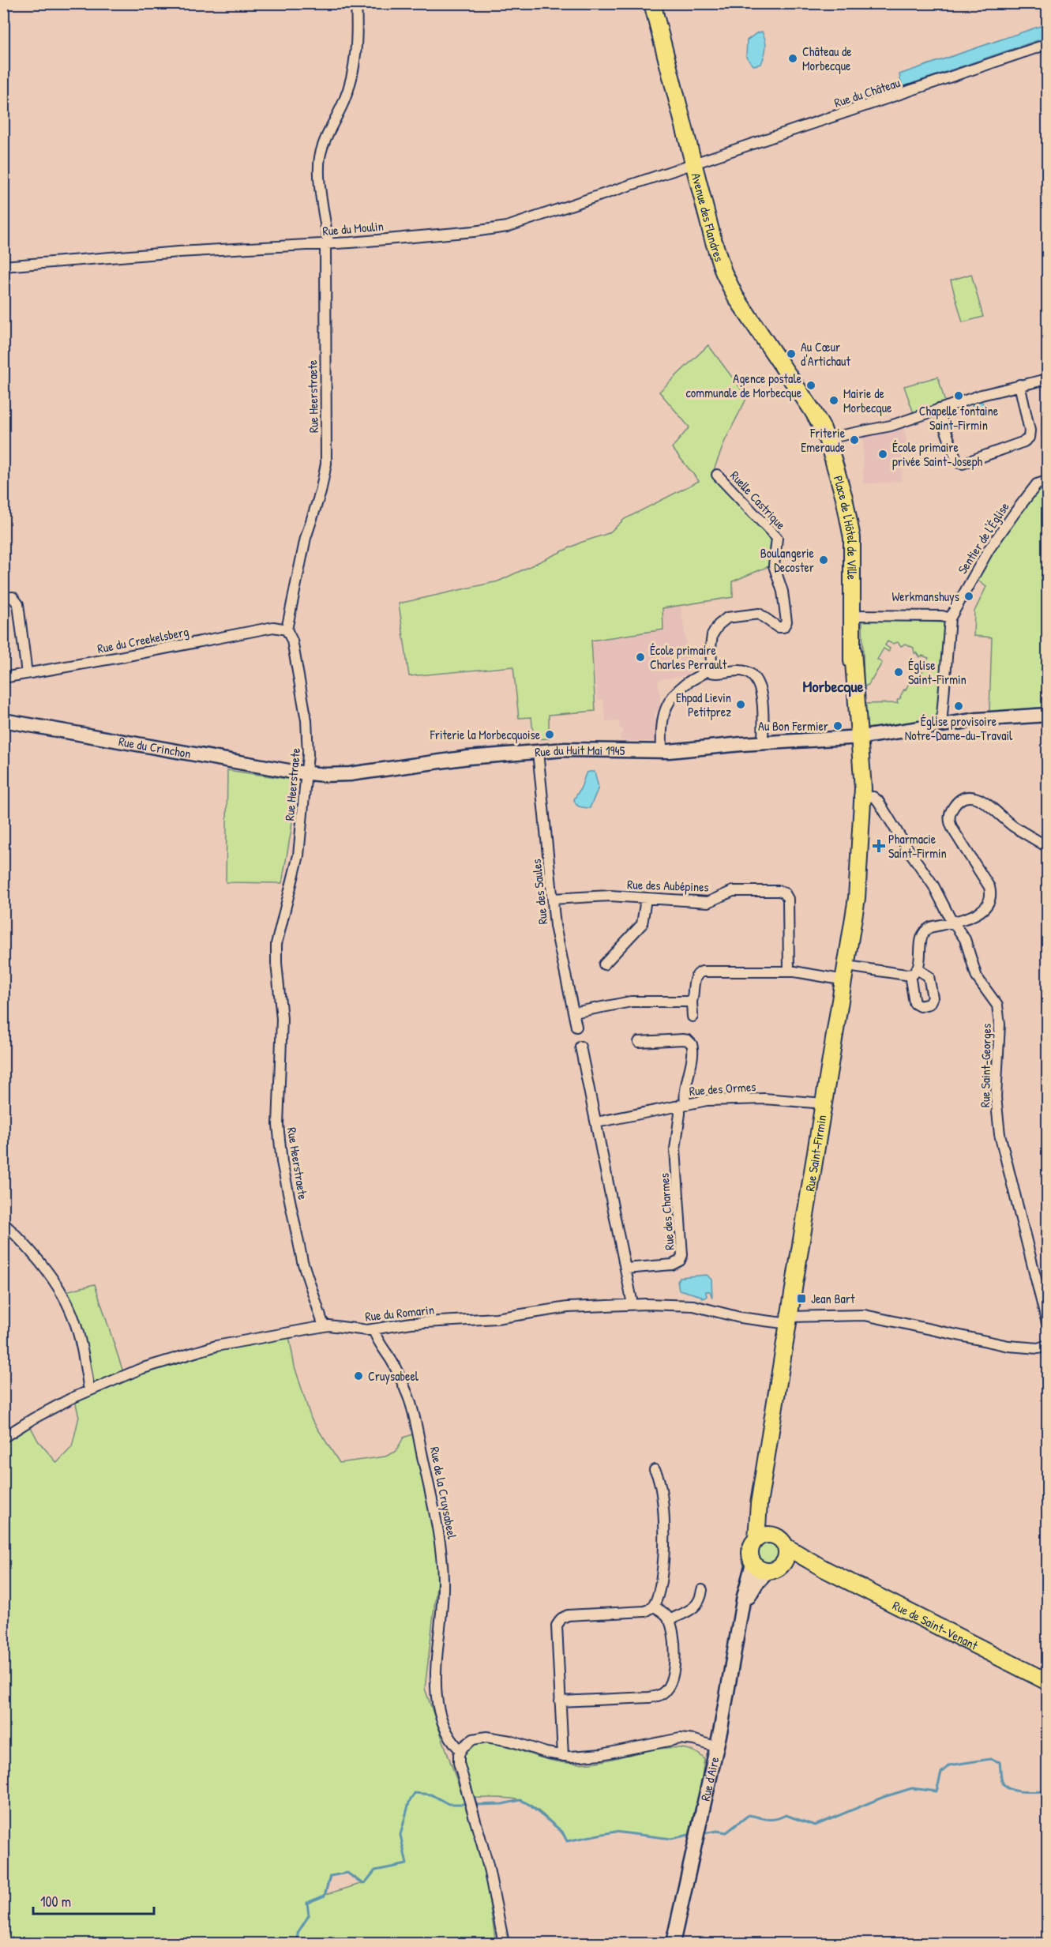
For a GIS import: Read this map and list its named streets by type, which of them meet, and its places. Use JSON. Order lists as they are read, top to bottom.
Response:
{
  "streets": {
    "main road": [
      "Avenue des Flandres",
      "Place de l'Hôtel de Ville",
      "Rue Saint-Firmin",
      "Rue de Saint-Venant"
    ],
    "street": [
      "Rue du Château",
      "Rue du Moulin",
      "Rue Heerstraete",
      "Ruelle Castrique",
      "Sentier de l'Église",
      "Rue du Creekelsberg",
      "Rue du Crinchon",
      "Rue du Huit Mai 1945",
      "Rue des Aubépines",
      "Rue des Saules",
      "Rue Saint-Georges",
      "Rue des Ormes",
      "Rue des Charmes",
      "Rue du Romarin",
      "Rue de la Cruysabeel",
      "Rue d'Aire"
    ]
  },
  "crossings": [
    ["Rue du Château", "Avenue des Flandres"],
    ["Rue du Château", "Rue du Moulin"],
    ["Avenue des Flandres", "Rue du Moulin"],
    ["Avenue des Flandres", "Place de l'Hôtel de Ville"],
    ["Rue du Moulin", "Rue Heerstraete"],
    ["Rue Heerstraete", "Rue du Creekelsberg"],
    ["Rue Heerstraete", "Rue du Crinchon"],
    ["Rue Heerstraete", "Rue du Huit Mai 1945"],
    ["Rue Heerstraete", "Rue du Romarin"],
    ["Place de l'Hôtel de Ville", "Rue du Huit Mai 1945"],
    ["Place de l'Hôtel de Ville", "Rue Saint-Firmin"],
    ["Rue du Crinchon", "Rue du Huit Mai 1945"],
    ["Rue du Huit Mai 1945", "Rue des Saules"],
    ["Rue du Huit Mai 1945", "Rue Saint-Firmin"],
    ["Rue des Aubépines", "Rue des Saules"],
    ["Rue Saint-Georges", "Rue Saint-Firmin"],
    ["Rue des Ormes", "Rue Saint-Firmin"],
    ["Rue des Ormes", "Rue des Charmes"],
    ["Rue Saint-Firmin", "Rue du Romarin"],
    ["Rue Saint-Firmin", "Rue de Saint-Venant"],
    ["Rue Saint-Firmin", "Rue d'Aire"],
    ["Rue du Romarin", "Rue de la Cruysabeel"],
    ["Rue de Saint-Venant", "Rue d'Aire"]
  ],
  "districts": ["Morbecque"],
  "places": {
    "other": [
      "Château de Morbecque",
      "Au Cœur d'Artichaut",
      "Agence postale communale de Morbecque",
      "Chapelle fontaine Saint-Firmin",
      "Mairie de Morbecque",
      "Friterie Emeraude",
      "École primaire privée Saint-Joseph",
      "Boulangerie Decoster",
      "Werkmanshuys",
      "École primaire Charles Perrault",
      "Église Saint-Firmin",
      "Ehpad Lievin Petitprez",
      "Église provisoire Notre-Dame-du-Travail",
      "Au Bon Fermier",
      "Friterie la Morbecquoise",
      "Cruysabeel"
    ],
    "health": ["Pharmacie Saint-Firmin"],
    "transit": ["Jean Bart"]
  },
  "scale_bar": "100 m"
}
